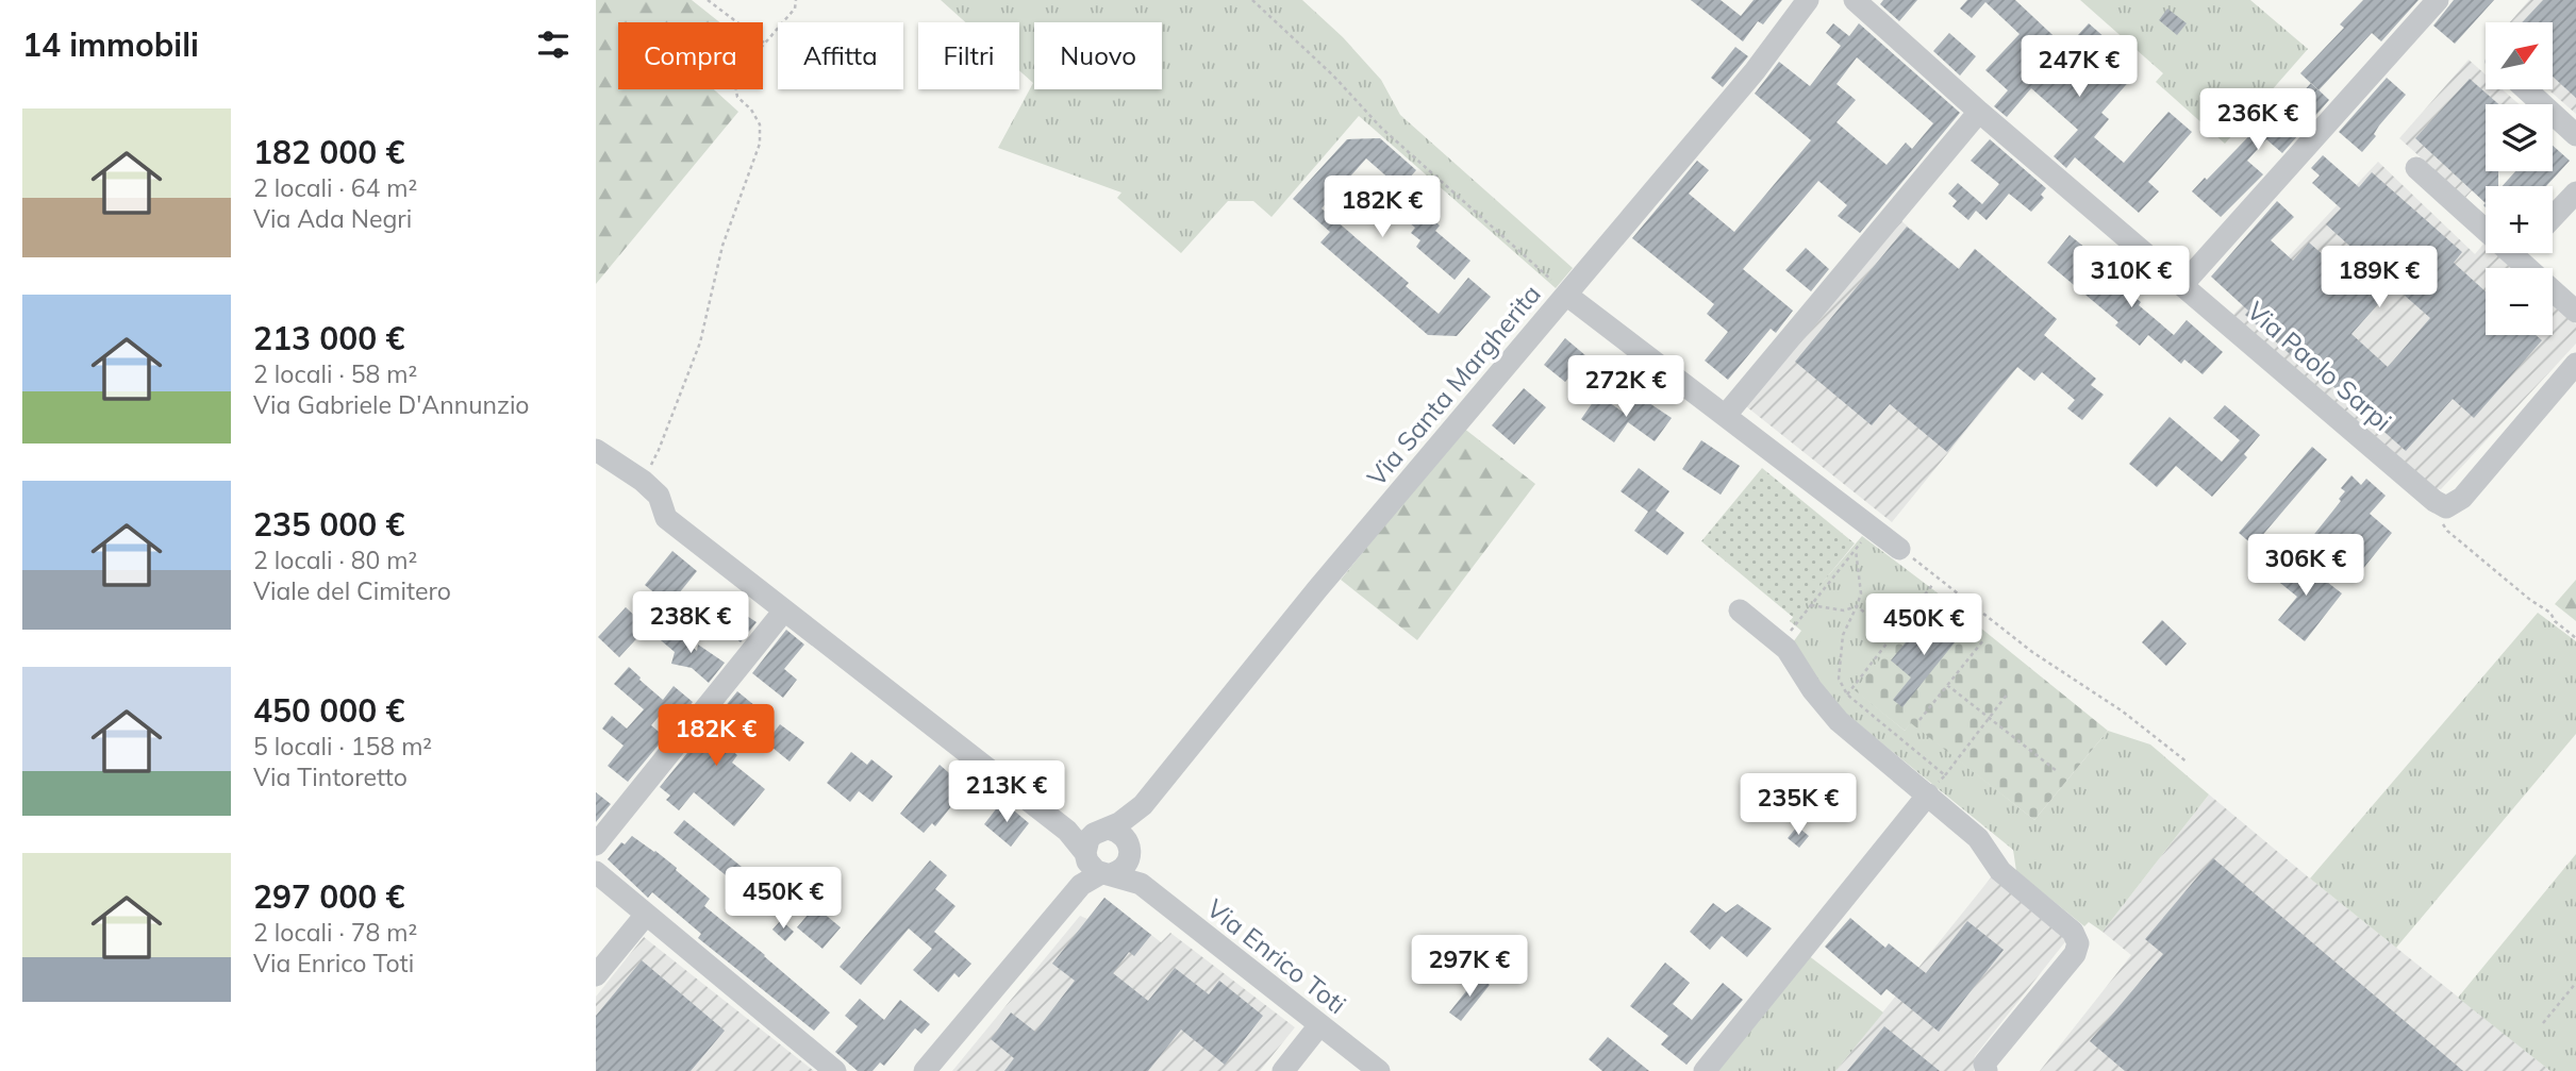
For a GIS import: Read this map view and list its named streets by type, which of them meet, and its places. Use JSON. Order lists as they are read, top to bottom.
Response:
{
  "streets": {
    "street": ["Via Paolo Sarpi", "Via Santa Margherita", "Via Enrico Toti"]
  },
  "crossings": [
    ["Via Santa Margherita", "Via Enrico Toti"]
  ],
  "north": "top right",
  "page": {
    "heading": "14 immobili",
    "map_buttons": ["+", "−"],
    "chip": [
      "Compra",
      "Affitta",
      "Filtri",
      "Nuovo"
    ],
    "price": [
      "247K €",
      "236K €",
      "182K €",
      "310K €",
      "189K €",
      "272K €",
      "306K €",
      "238K €",
      "450K €",
      "182K €",
      "213K €",
      "235K €",
      "450K €",
      "297K €"
    ],
    "list": [
      {
        "name": "182 000 €",
        "note": "2 locali · 64 m² · Via Ada Negri"
      },
      {
        "name": "213 000 €",
        "note": "2 locali · 58 m² · Via Gabriele D'Annunzio"
      },
      {
        "name": "235 000 €",
        "note": "2 locali · 80 m² · Viale del Cimitero"
      },
      {
        "name": "450 000 €",
        "note": "5 locali · 158 m² · Via Tintoretto"
      },
      {
        "name": "297 000 €",
        "note": "2 locali · 78 m² · Via Enrico Toti"
      }
    ]
  }
}
